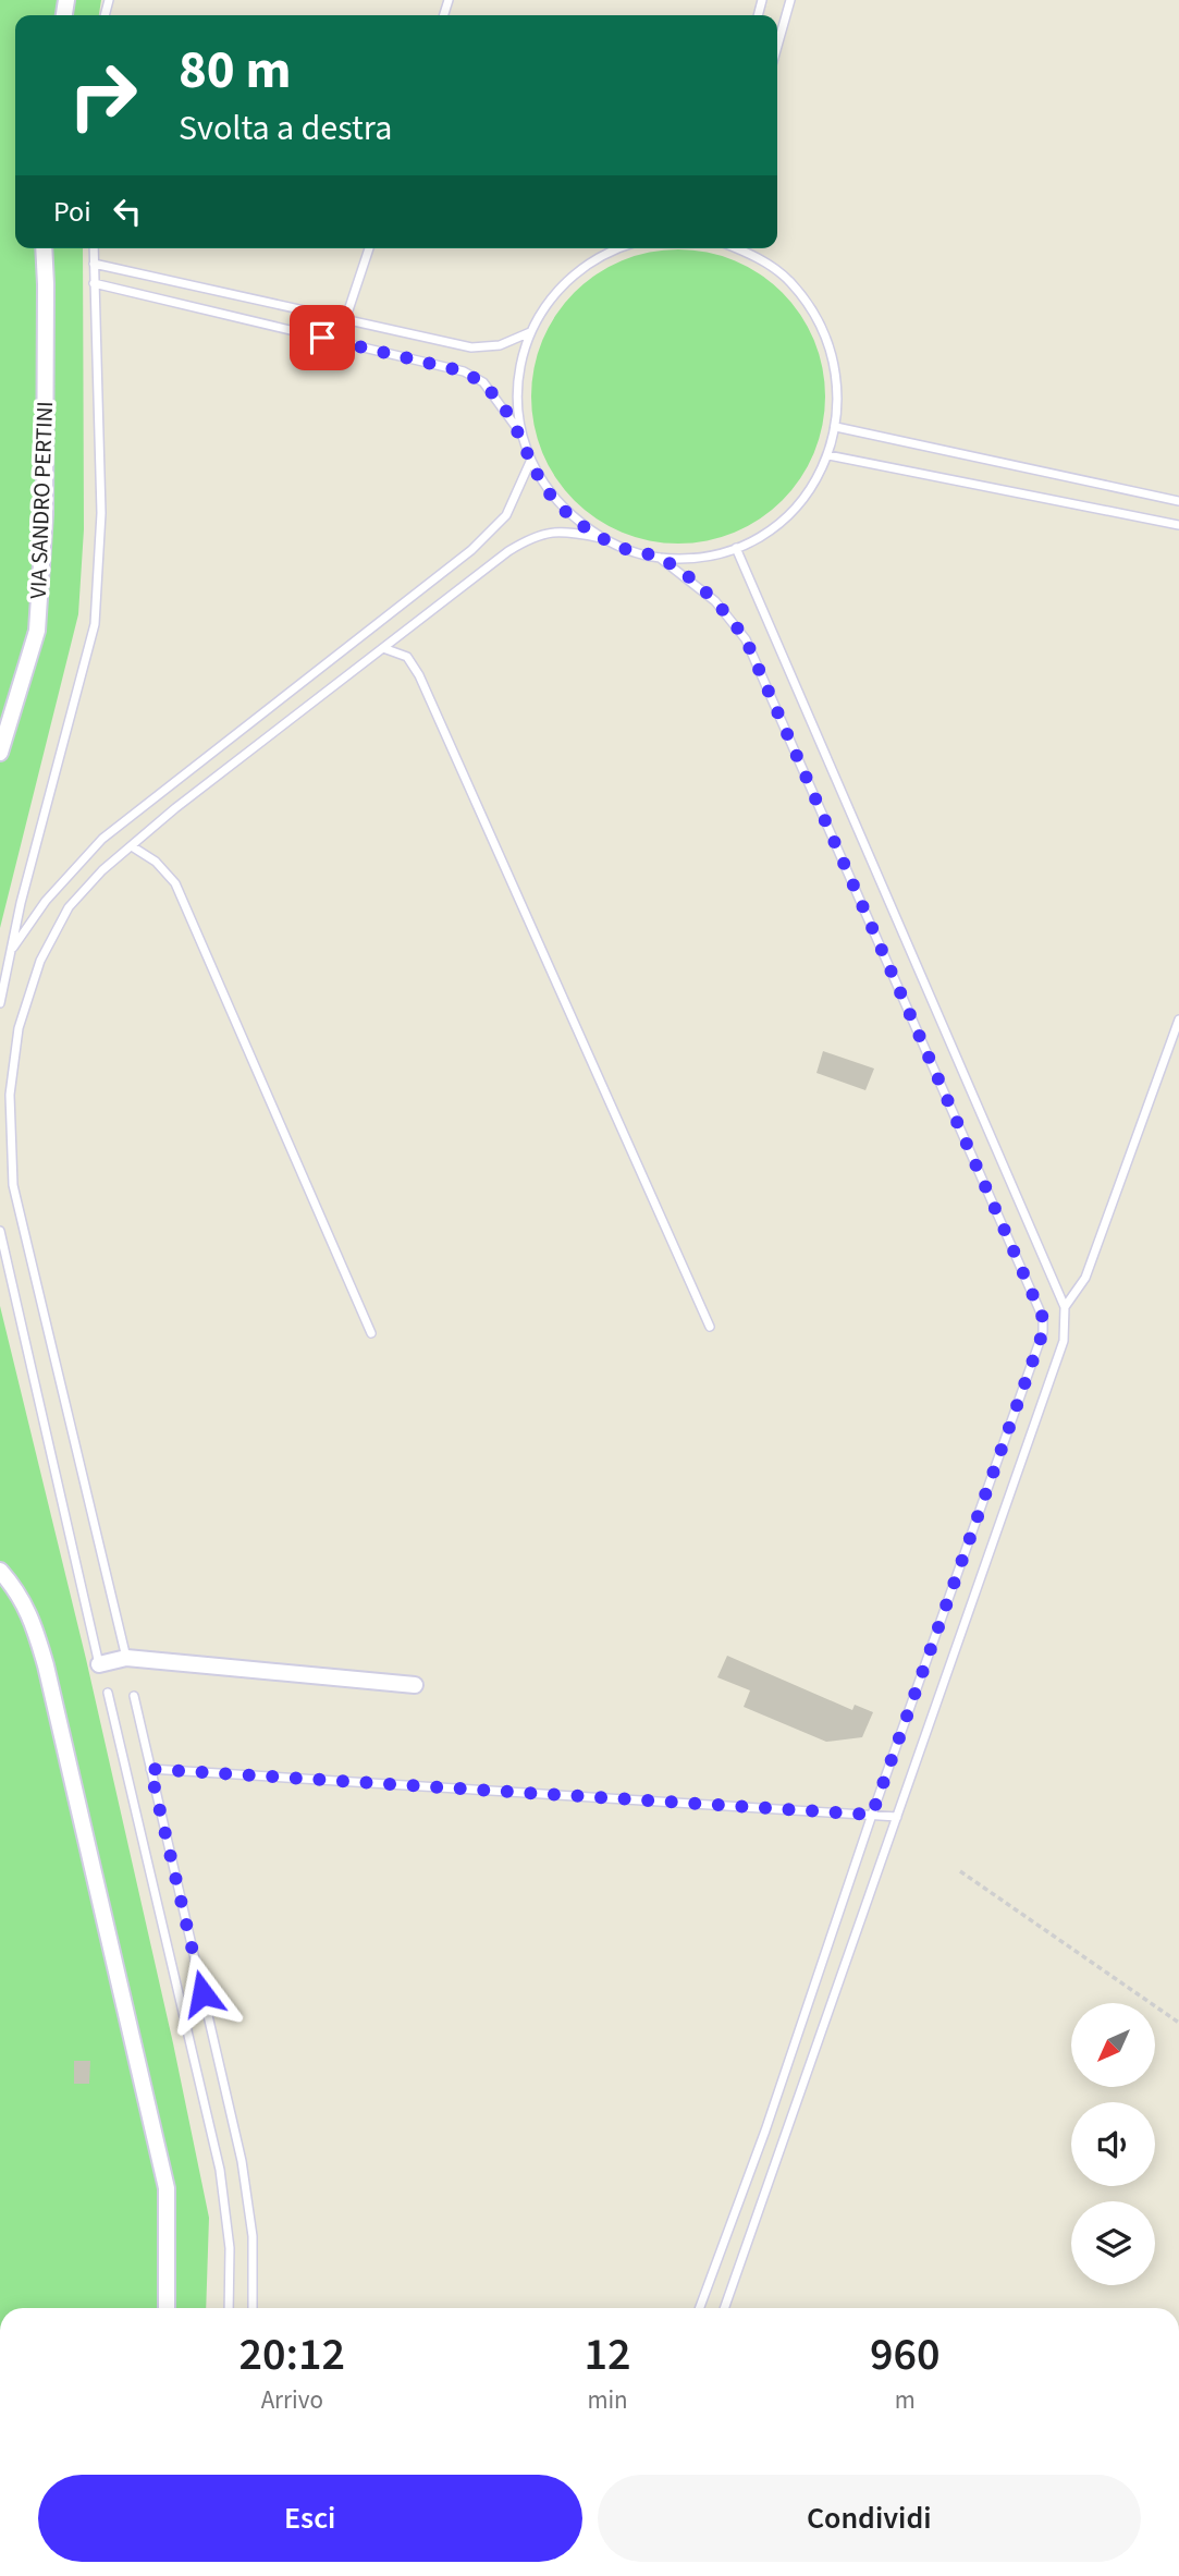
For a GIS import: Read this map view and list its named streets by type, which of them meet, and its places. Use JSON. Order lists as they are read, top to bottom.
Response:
{
  "streets": {
    "street": ["VIA SANDRO PERTINI"]
  },
  "north": "bottom left",
  "page": {
    "turn": ["80 m", "Svolta a destra"],
    "then": "Poi",
    "eta": [
      "20:12",
      "Arrivo",
      "12",
      "min",
      "960",
      "m"
    ],
    "buttons": ["Esci", "Condividi"]
  }
}
